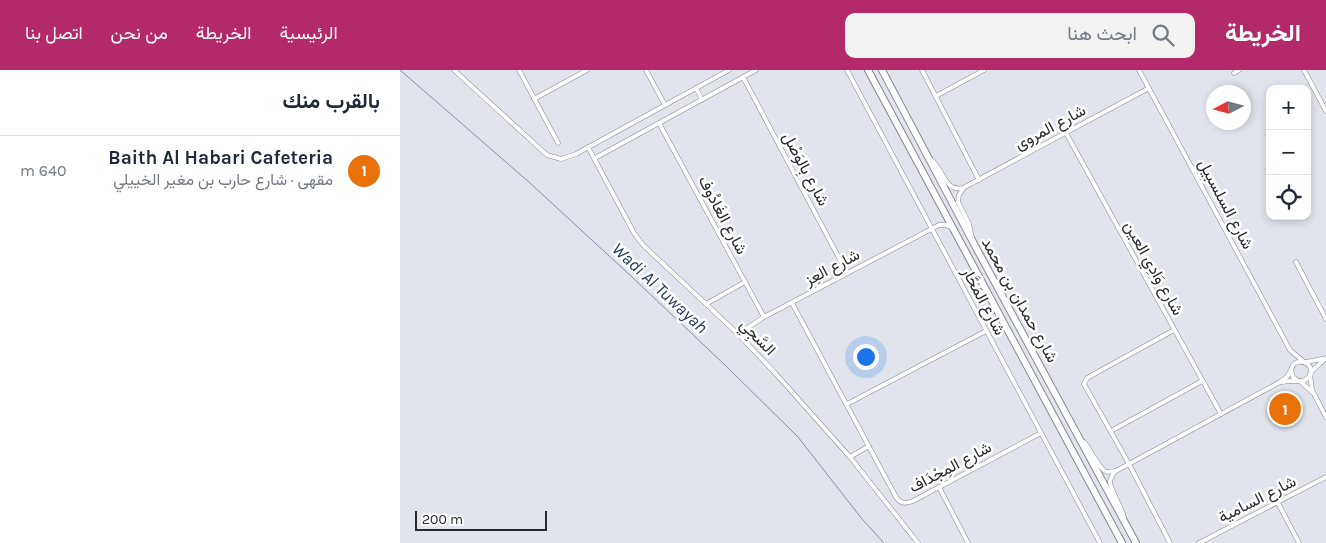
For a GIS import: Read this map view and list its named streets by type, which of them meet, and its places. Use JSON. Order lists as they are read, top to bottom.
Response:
{
  "streets": {
    "main road": ["شارع حمدان بن محمد"],
    "street": [
      "شارع المروى",
      "شارع بِالوَصْل",
      "شارع السلسبيل",
      "شارع الغَادُوف",
      "شارع العِز",
      "شارع وَادِي العين",
      "شارع المَحَّار",
      "السَّجِي",
      "شارع المِجْدَاف",
      "شارع السامية"
    ]
  },
  "crossings": [
    ["شارع المروى", "شارع السلسبيل"],
    ["شارع المروى", "شارع وَادِي العين"],
    ["شارع بِالوَصْل", "شارع العِز"],
    ["شارع الغَادُوف", "شارع العِز"],
    ["شارع العِز", "شارع المَحَّار"],
    ["شارع العِز", "السَّجِي"],
    ["شارع العِز", "شارع المِجْدَاف"],
    ["شارع المَحَّار", "شارع المِجْدَاف"]
  ],
  "water": ["Wadi Al Tuwayah"],
  "scale_bar": "200 m",
  "north": "left",
  "page": {
    "header": "الخريطة",
    "search": "ابحث هنا",
    "nav": [
      "الرئيسية",
      "الخريطة",
      "من نحن",
      "اتصل بنا"
    ],
    "heading": "بالقرب منك",
    "map_buttons": ["+", "−"],
    "list": [
      {
        "mark": "1",
        "name": "Baith Al Habari Cafeteria",
        "note": "مقهى · شارع حارب بن مغير الخييلي",
        "value": "640 m"
      }
    ],
    "pins": "1",
    "scale": "200 m"
  }
}
